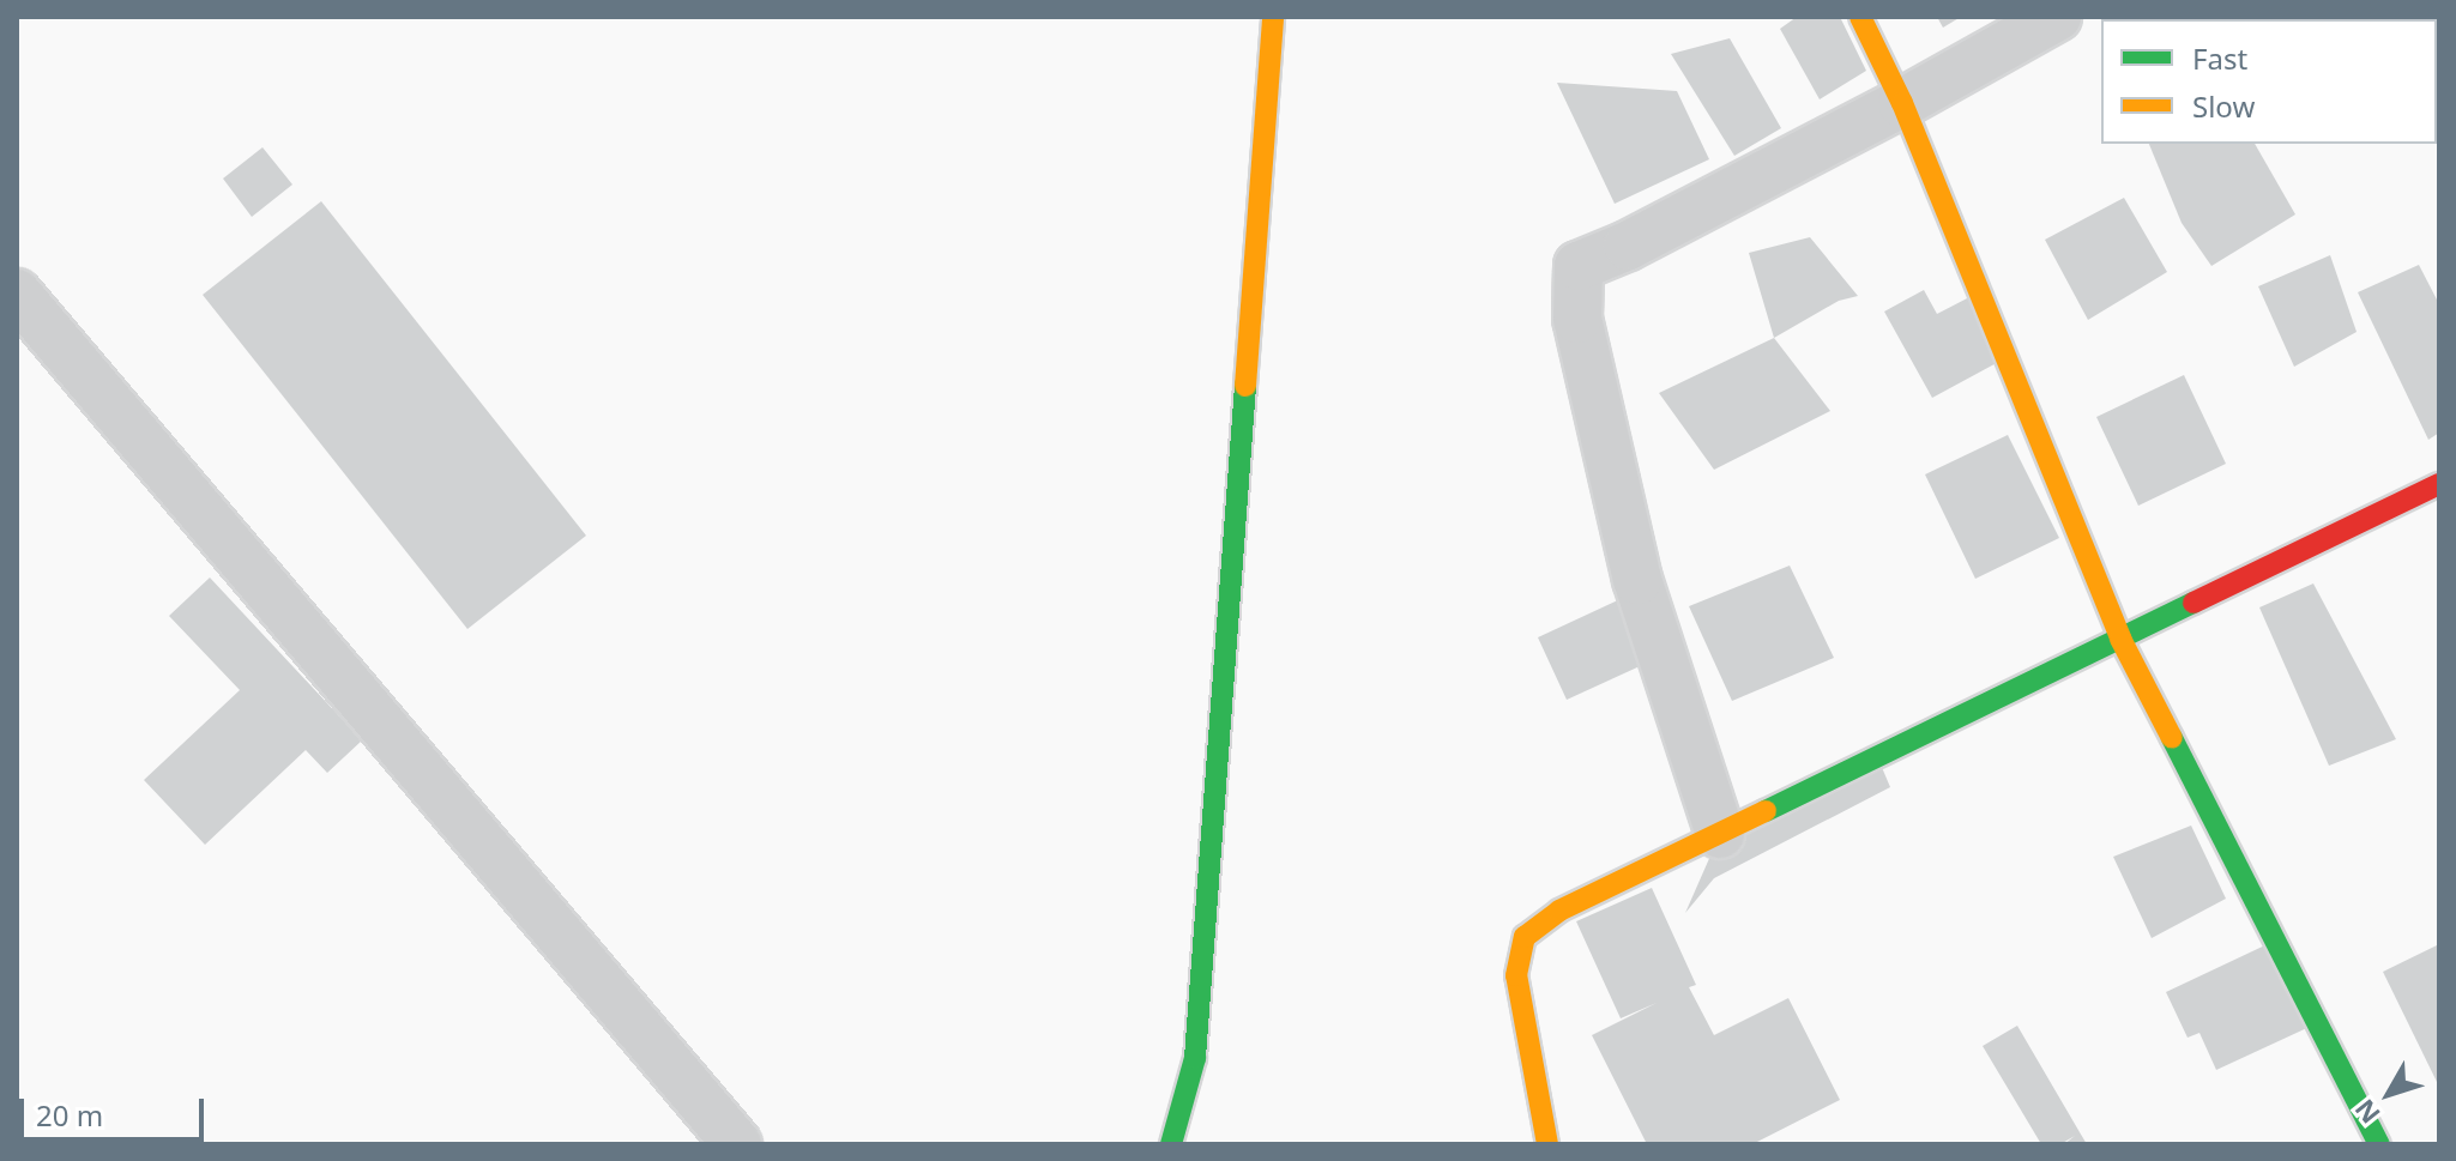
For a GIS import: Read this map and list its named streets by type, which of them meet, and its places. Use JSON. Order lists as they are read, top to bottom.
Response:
{
  "legend": ["Fast", "Slow"],
  "scale_bar": "20 m",
  "north": "bottom left"
}
